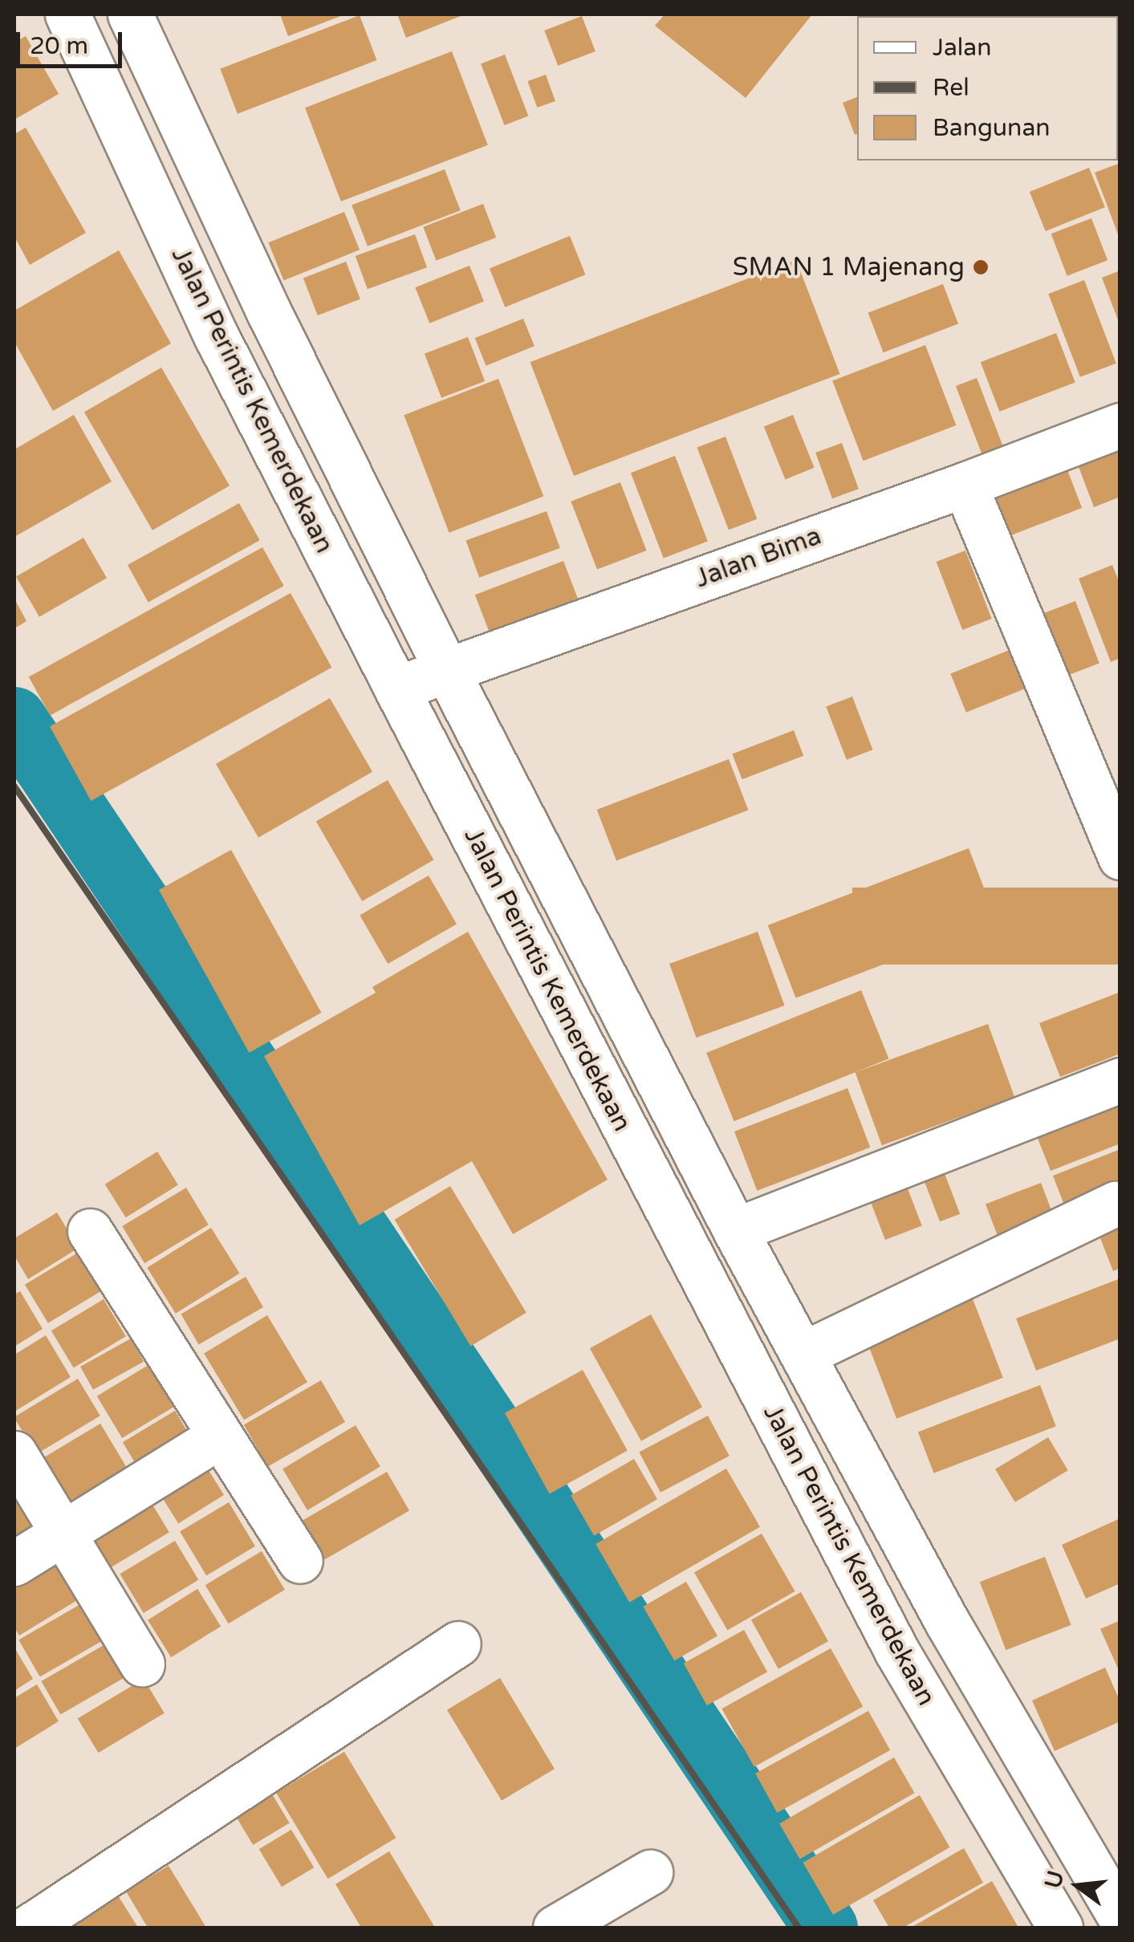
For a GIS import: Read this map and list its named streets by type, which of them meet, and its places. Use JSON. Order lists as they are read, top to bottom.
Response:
{
  "streets": {
    "main road": ["Jalan Perintis Kemerdekaan", "Jalan Bima"]
  },
  "crossings": [
    ["Jalan Perintis Kemerdekaan", "Jalan Bima"]
  ],
  "places": ["SMAN 1 Majenang"],
  "legend": ["Jalan", "Rel", "Bangunan"],
  "scale_bar": "20 m",
  "north": "left"
}
